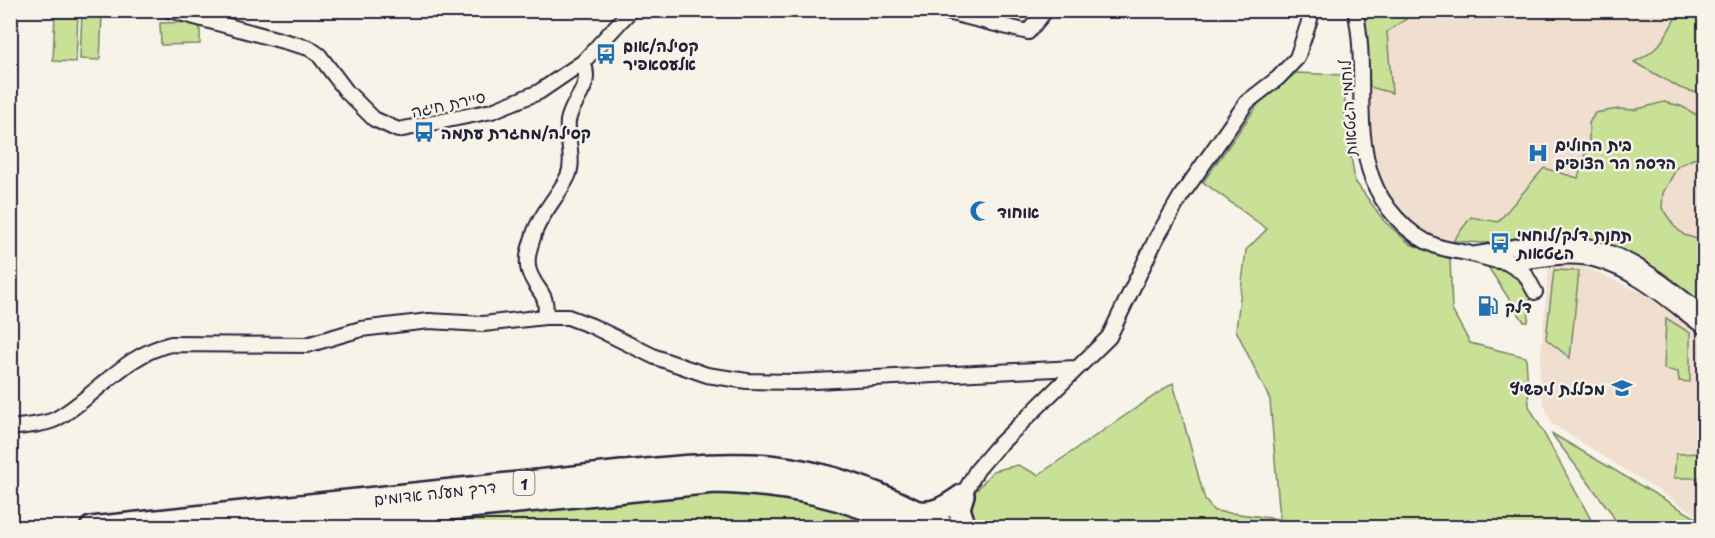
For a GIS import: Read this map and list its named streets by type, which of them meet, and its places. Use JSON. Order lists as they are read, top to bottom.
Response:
{
  "streets": {
    "highway": ["1", "דרך מעלה אדומים"],
    "street": ["סיירת חיגה", "לוחמי הגטאות"]
  },
  "places": {
    "bus stop": ["קסילה/אום אלעסאפיר", "קסילה/מחגרת עתמה", "תחנת דלק/לוחמי הגטאות"],
    "hospital": ["בית החולים הדסה הר הצופים"],
    "mosque": ["אוחוד"],
    "fuel station": ["דלק"],
    "school or university": ["מכללת ליפשיץ"]
  }
}
